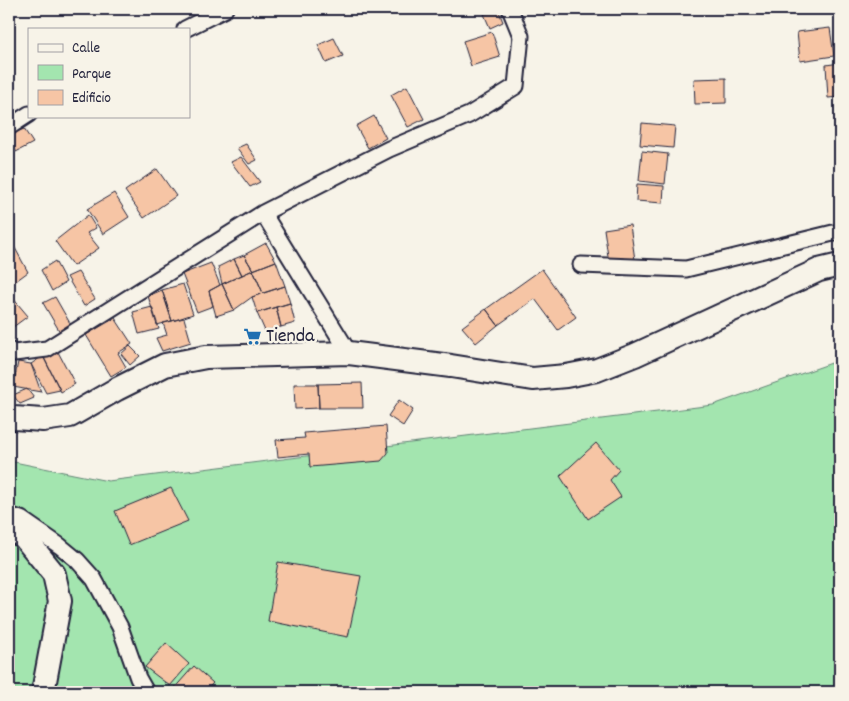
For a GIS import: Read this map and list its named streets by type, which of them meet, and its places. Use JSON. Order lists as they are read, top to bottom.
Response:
{
  "places": {
    "supermarket": ["Tienda"]
  },
  "legend": ["Calle", "Parque", "Edificio"]
}
